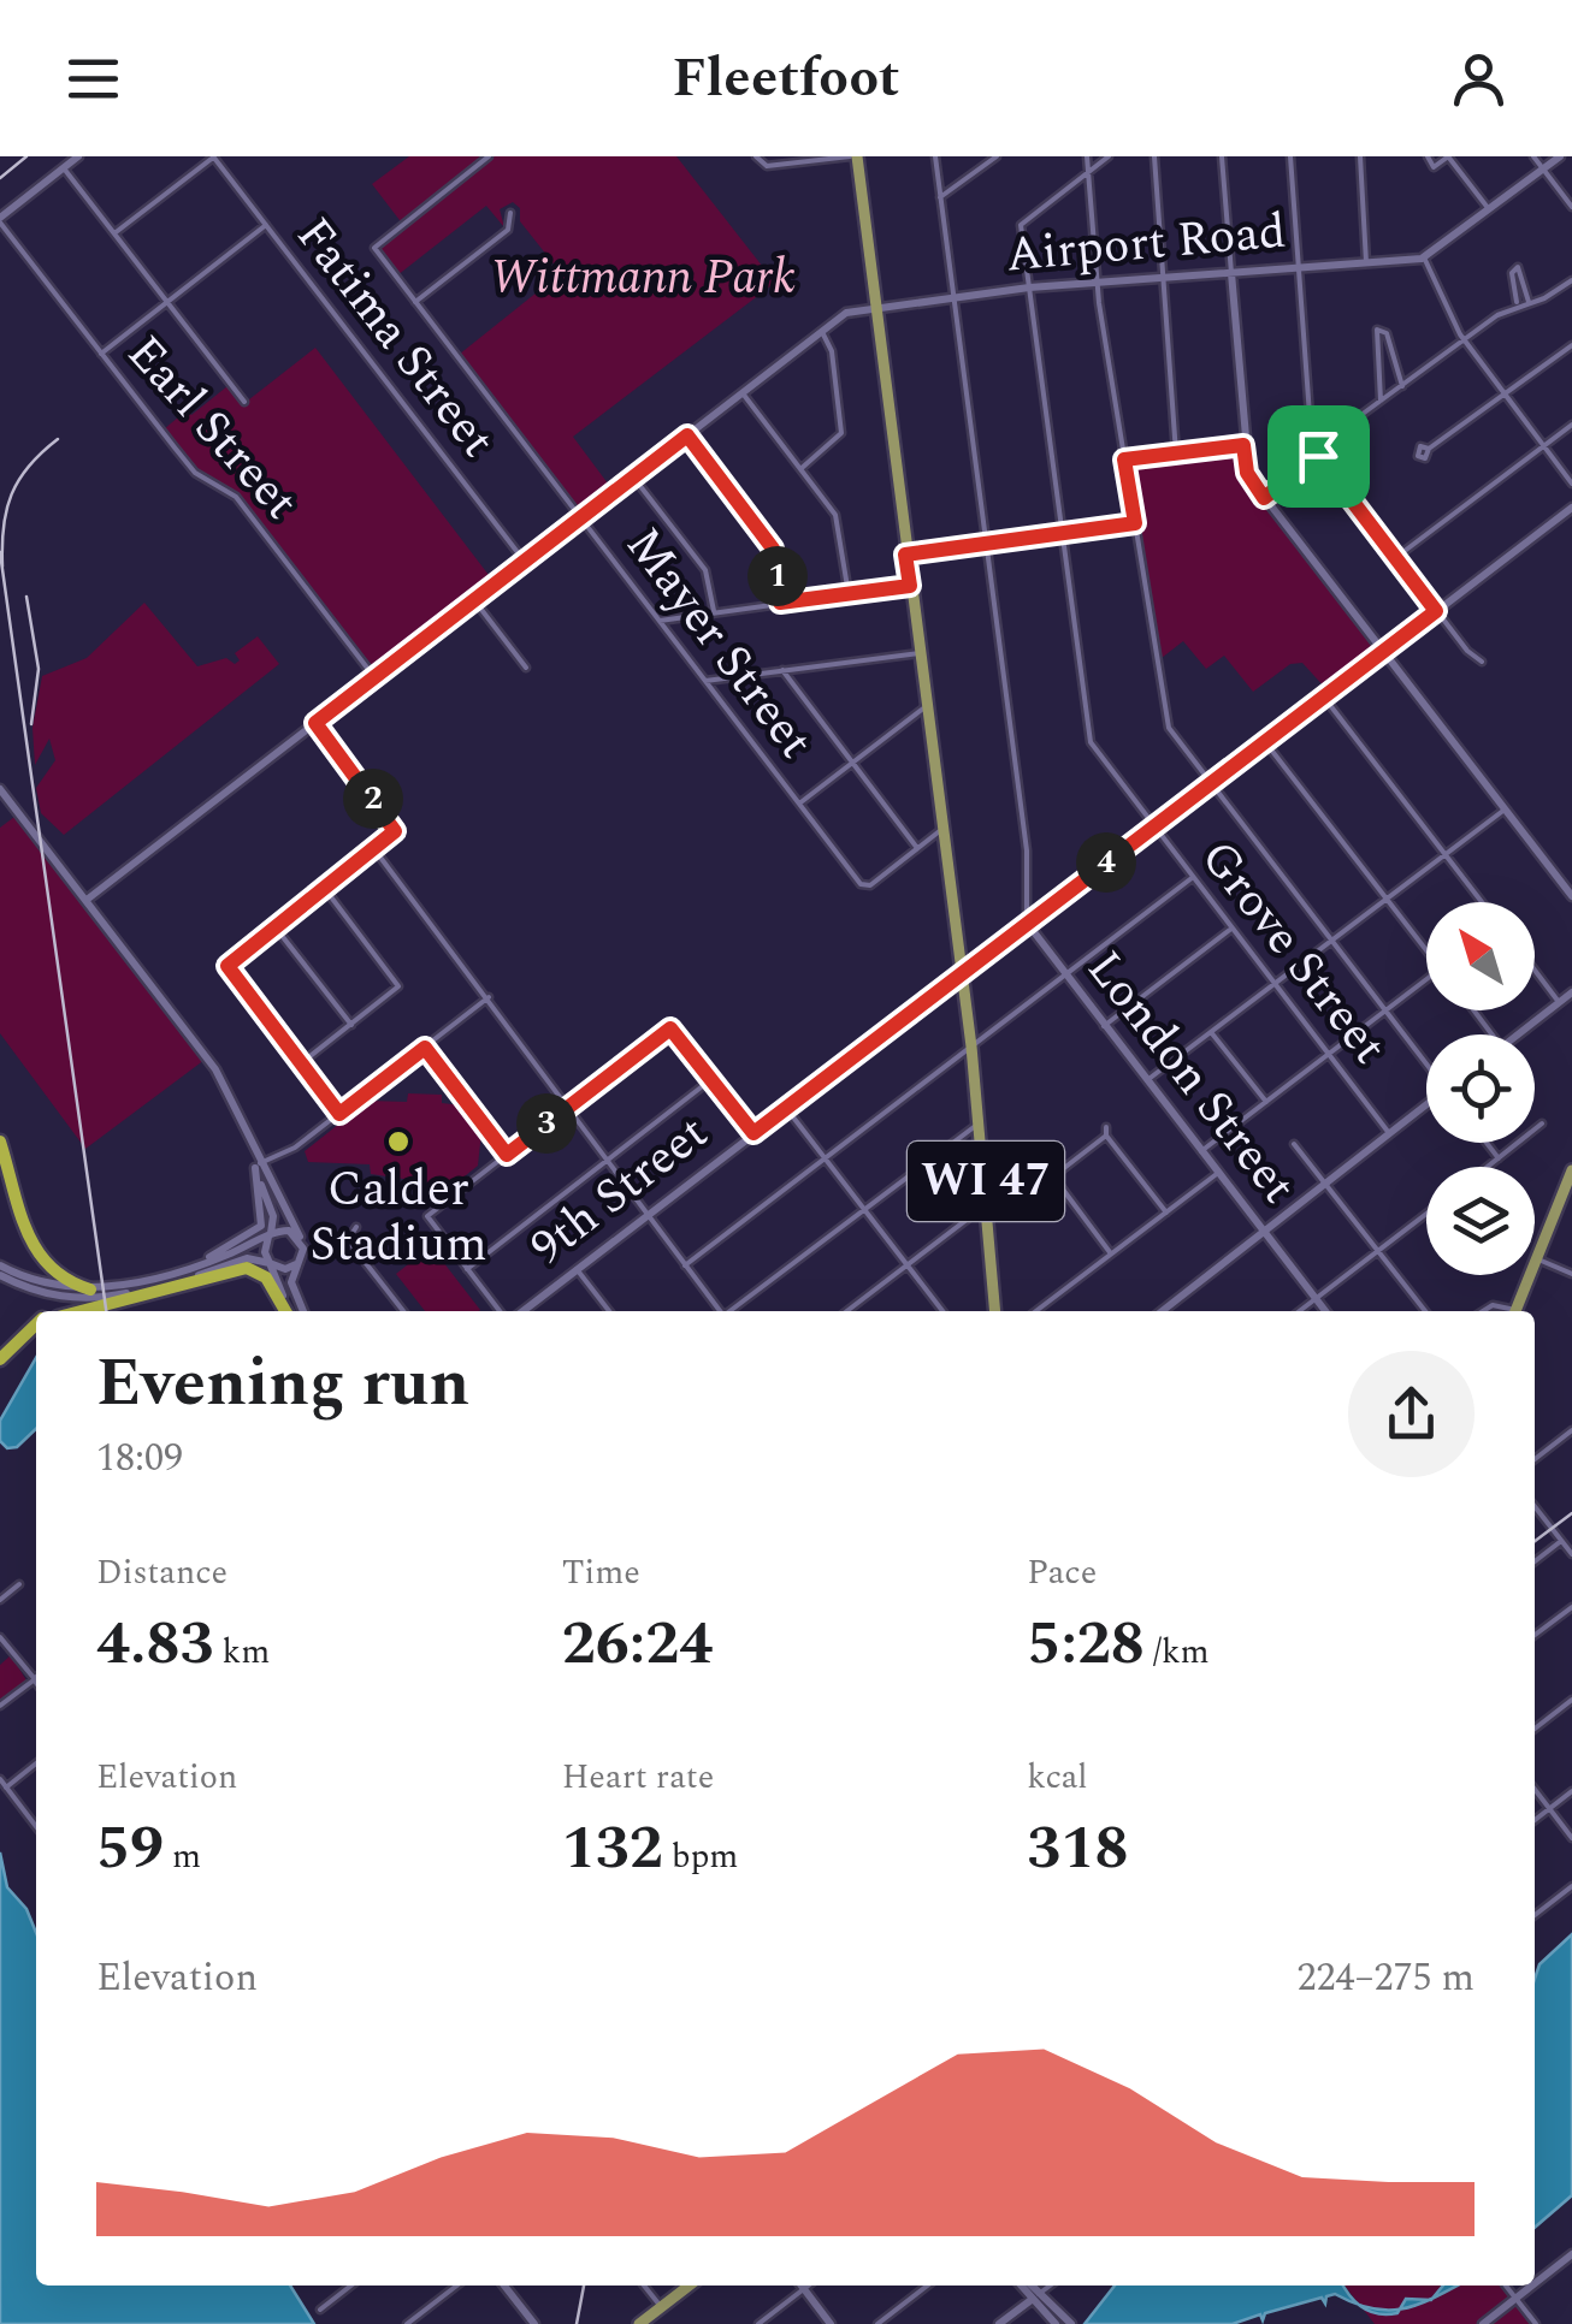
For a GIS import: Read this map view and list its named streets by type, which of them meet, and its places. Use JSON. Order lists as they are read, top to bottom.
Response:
{
  "streets": {
    "main road": ["WI 47"],
    "street": [
      "Airport Road",
      "Fatima Street",
      "Earl Street",
      "Mayer Street",
      "Grove Street",
      "London Street",
      "9th Street"
    ]
  },
  "crossings": [
    ["Airport Road", "Fatima Street"],
    ["Airport Road", "Earl Street"],
    ["Airport Road", "Mayer Street"],
    ["Airport Road", "Grove Street"],
    ["Airport Road", "London Street"],
    ["Airport Road", "WI 47"],
    ["Mayer Street", "WI 47"],
    ["Grove Street", "9th Street"],
    ["London Street", "9th Street"],
    ["WI 47", "9th Street"]
  ],
  "parks": ["Wittmann Park"],
  "places": ["Calder Stadium"],
  "north": "top left",
  "page": {
    "header": "Fleetfoot",
    "pins": [
      "1",
      "2",
      "4",
      "3"
    ],
    "heading": ["Evening run", "18:09"],
    "stats": [
      ["Distance", "4.83 km"],
      ["Time", "26:24"],
      ["Pace", "5:28 /km"],
      ["Elevation", "59 m"],
      ["Heart rate", "132 bpm"],
      ["kcal", "318"]
    ],
    "chart": ["Elevation", "224–275 m"]
  }
}
